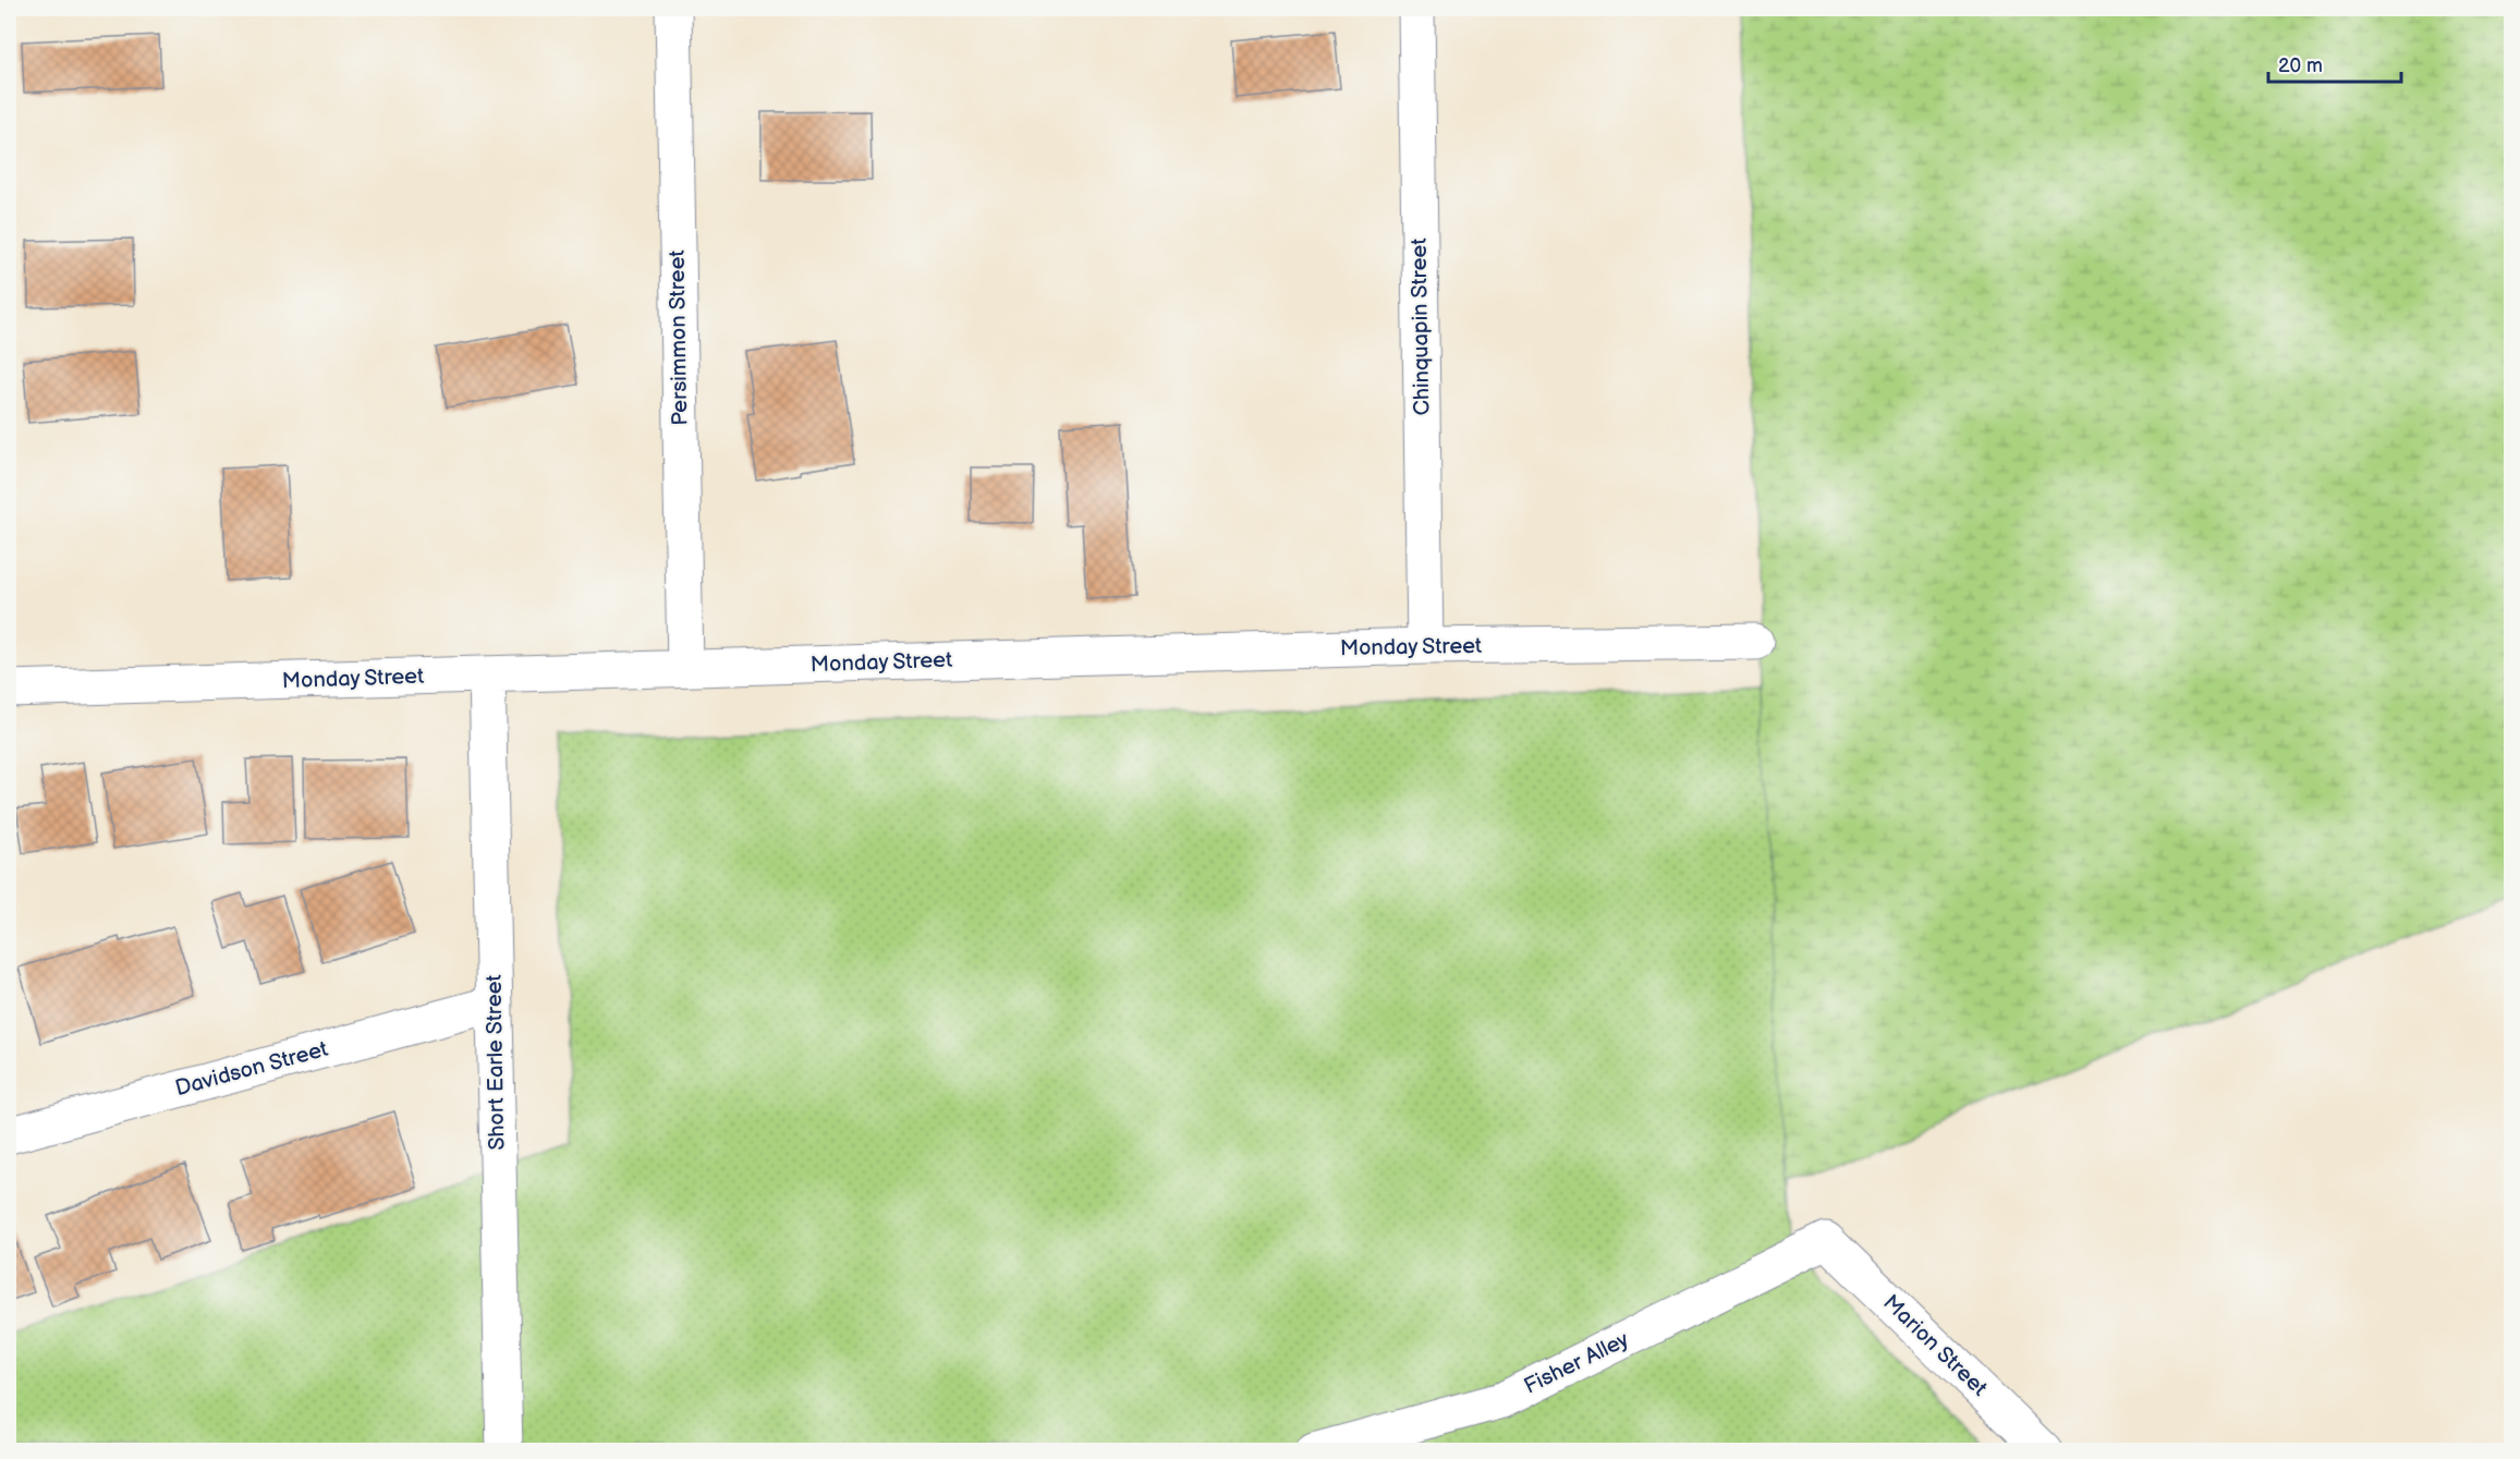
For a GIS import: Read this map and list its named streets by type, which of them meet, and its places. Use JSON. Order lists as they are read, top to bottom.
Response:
{
  "streets": {
    "street": [
      "Chinquapin Street",
      "Persimmon Street",
      "Monday Street",
      "Short Earle Street",
      "Davidson Street",
      "Marion Street",
      "Fisher Alley"
    ]
  },
  "crossings": [
    ["Chinquapin Street", "Monday Street"],
    ["Persimmon Street", "Monday Street"],
    ["Monday Street", "Short Earle Street"],
    ["Short Earle Street", "Davidson Street"],
    ["Marion Street", "Fisher Alley"]
  ],
  "scale_bar": "20 m"
}
